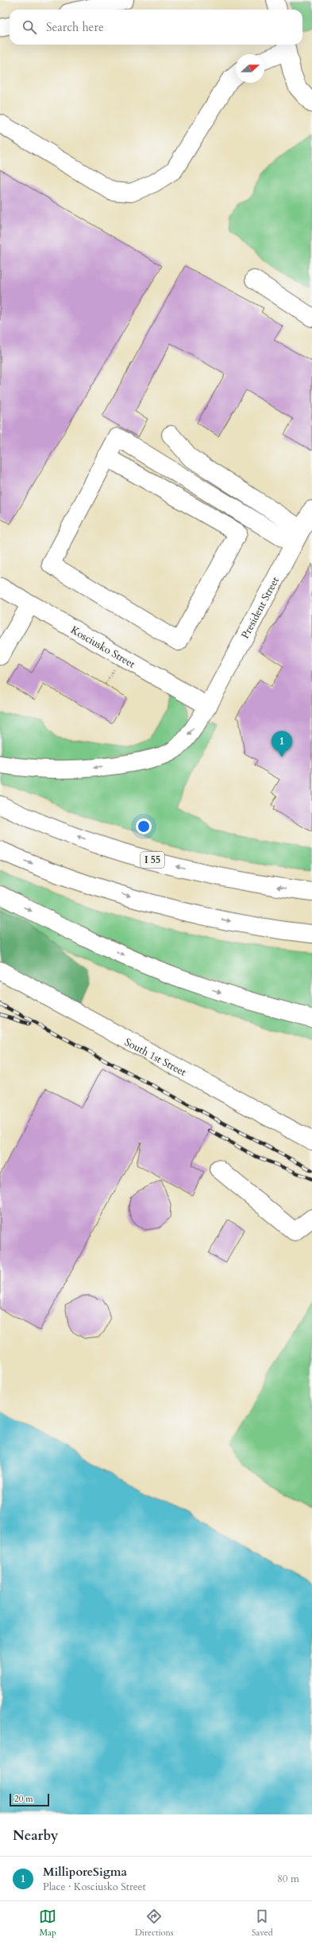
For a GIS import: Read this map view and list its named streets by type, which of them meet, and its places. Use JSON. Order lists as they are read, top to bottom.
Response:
{
  "streets": {
    "main road": [
      "President Street",
      "Kosciusko Street",
      "I 55",
      "South 1st Street"
    ]
  },
  "crossings": [
    ["President Street", "Kosciusko Street"]
  ],
  "one_way": ["President Street"],
  "scale_bar": "20 m",
  "north": "right",
  "page": {
    "search": "Search here",
    "pins": "1",
    "scale": "20 m",
    "heading": "Nearby",
    "list": [
      {
        "mark": "1",
        "name": "MilliporeSigma",
        "note": "Place · Kosciusko Street",
        "value": "80 m"
      }
    ],
    "nav": ["Map", "Directions", "Saved"]
  }
}
